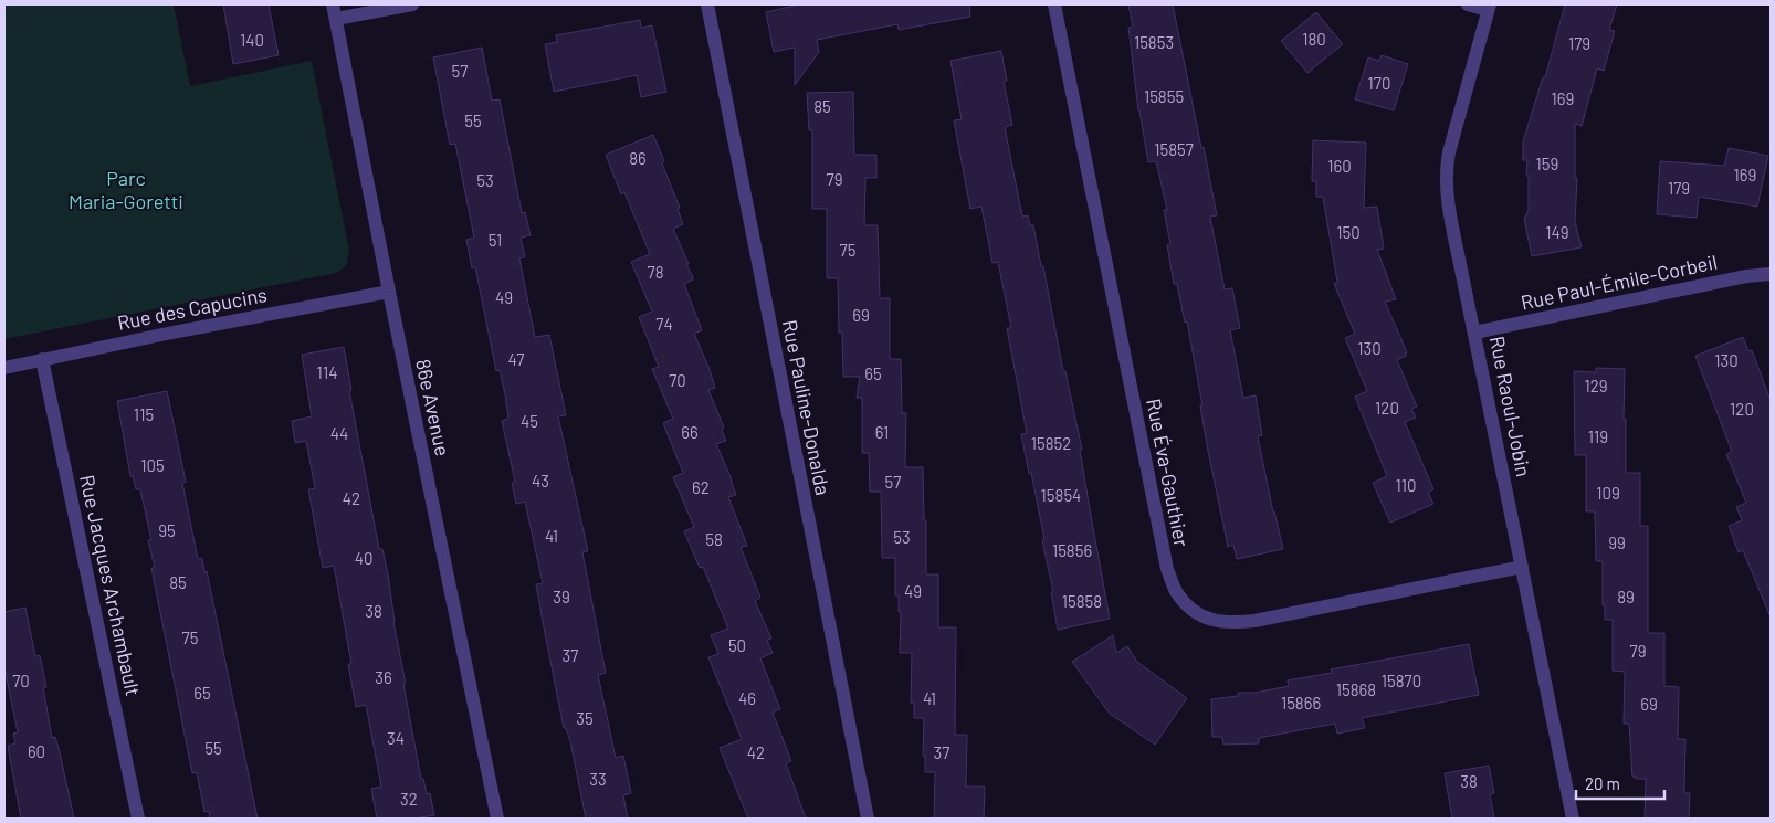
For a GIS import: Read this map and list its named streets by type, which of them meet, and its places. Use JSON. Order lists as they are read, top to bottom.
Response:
{
  "streets": {
    "street": [
      "Rue Paul-Émile-Corbeil",
      "Rue des Capucins",
      "Rue Raoul-Jobin",
      "86e Avenue",
      "Rue Pauline-Donalda",
      "Rue Éva-Gauthier",
      "Rue Jacques Archambault"
    ]
  },
  "crossings": [
    ["Rue Paul-Émile-Corbeil", "Rue Raoul-Jobin"],
    ["Rue des Capucins", "86e Avenue"],
    ["Rue des Capucins", "Rue Jacques Archambault"],
    ["Rue Raoul-Jobin", "Rue Éva-Gauthier"]
  ],
  "parks": ["Parc Maria-Goretti"],
  "house_numbers": [
    "180",
    "140",
    "15853",
    "179",
    "57",
    "170",
    "15855",
    "169",
    "85",
    "55",
    "15857",
    "86",
    "159",
    "160",
    "169",
    "79",
    "53",
    "179",
    "150",
    "149",
    "51",
    "75",
    "78",
    "49",
    "69",
    "74",
    "130",
    "47",
    "130",
    "114",
    "65",
    "70",
    "129",
    "120",
    "120",
    "115",
    "45",
    "66",
    "61",
    "44",
    "119",
    "15852",
    "105",
    "43",
    "57",
    "110",
    "62",
    "109",
    "15854",
    "42",
    "95",
    "41",
    "53",
    "58",
    "99",
    "15856",
    "40",
    "85",
    "49",
    "39",
    "89",
    "15858",
    "38",
    "75",
    "50",
    "79",
    "37",
    "36",
    "70",
    "15870",
    "15868",
    "65",
    "46",
    "41",
    "15866",
    "69",
    "35",
    "34",
    "55",
    "60",
    "42",
    "37",
    "33",
    "38",
    "32"
  ],
  "scale_bar": "20 m"
}
